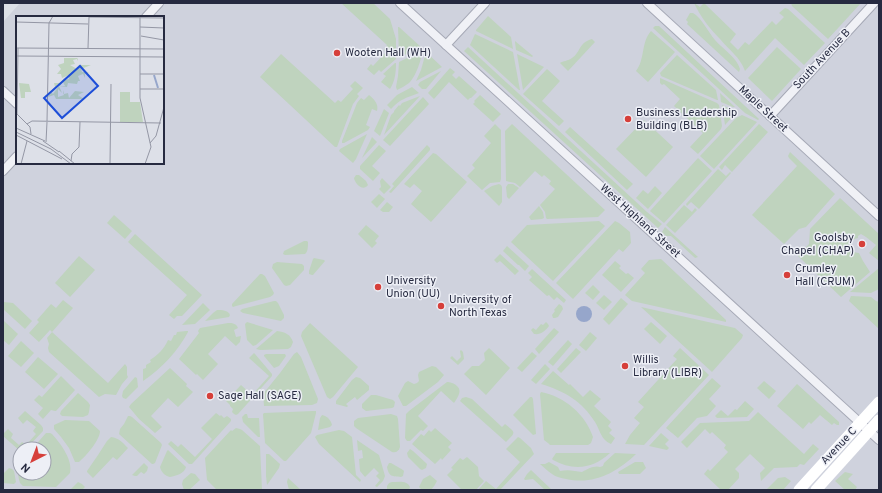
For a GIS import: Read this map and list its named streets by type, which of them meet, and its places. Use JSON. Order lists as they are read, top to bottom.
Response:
{
  "streets": {
    "street": [
      "South Avenue B",
      "Maple Street",
      "West Highland Street",
      "Avenue C"
    ]
  },
  "crossings": [
    ["South Avenue B", "Maple Street"],
    ["West Highland Street", "Avenue C"]
  ],
  "places": [
    "Wooten Hall (WH)",
    "Business Leadership Building (BLB)",
    "Goolsby Chapel (CHAP)",
    "Crumley Hall (CRUM)",
    "University Union (UU)",
    "University of North Texas",
    "Willis Library (LIBR)",
    "Sage Hall (SAGE)"
  ],
  "north": "bottom left"
}
